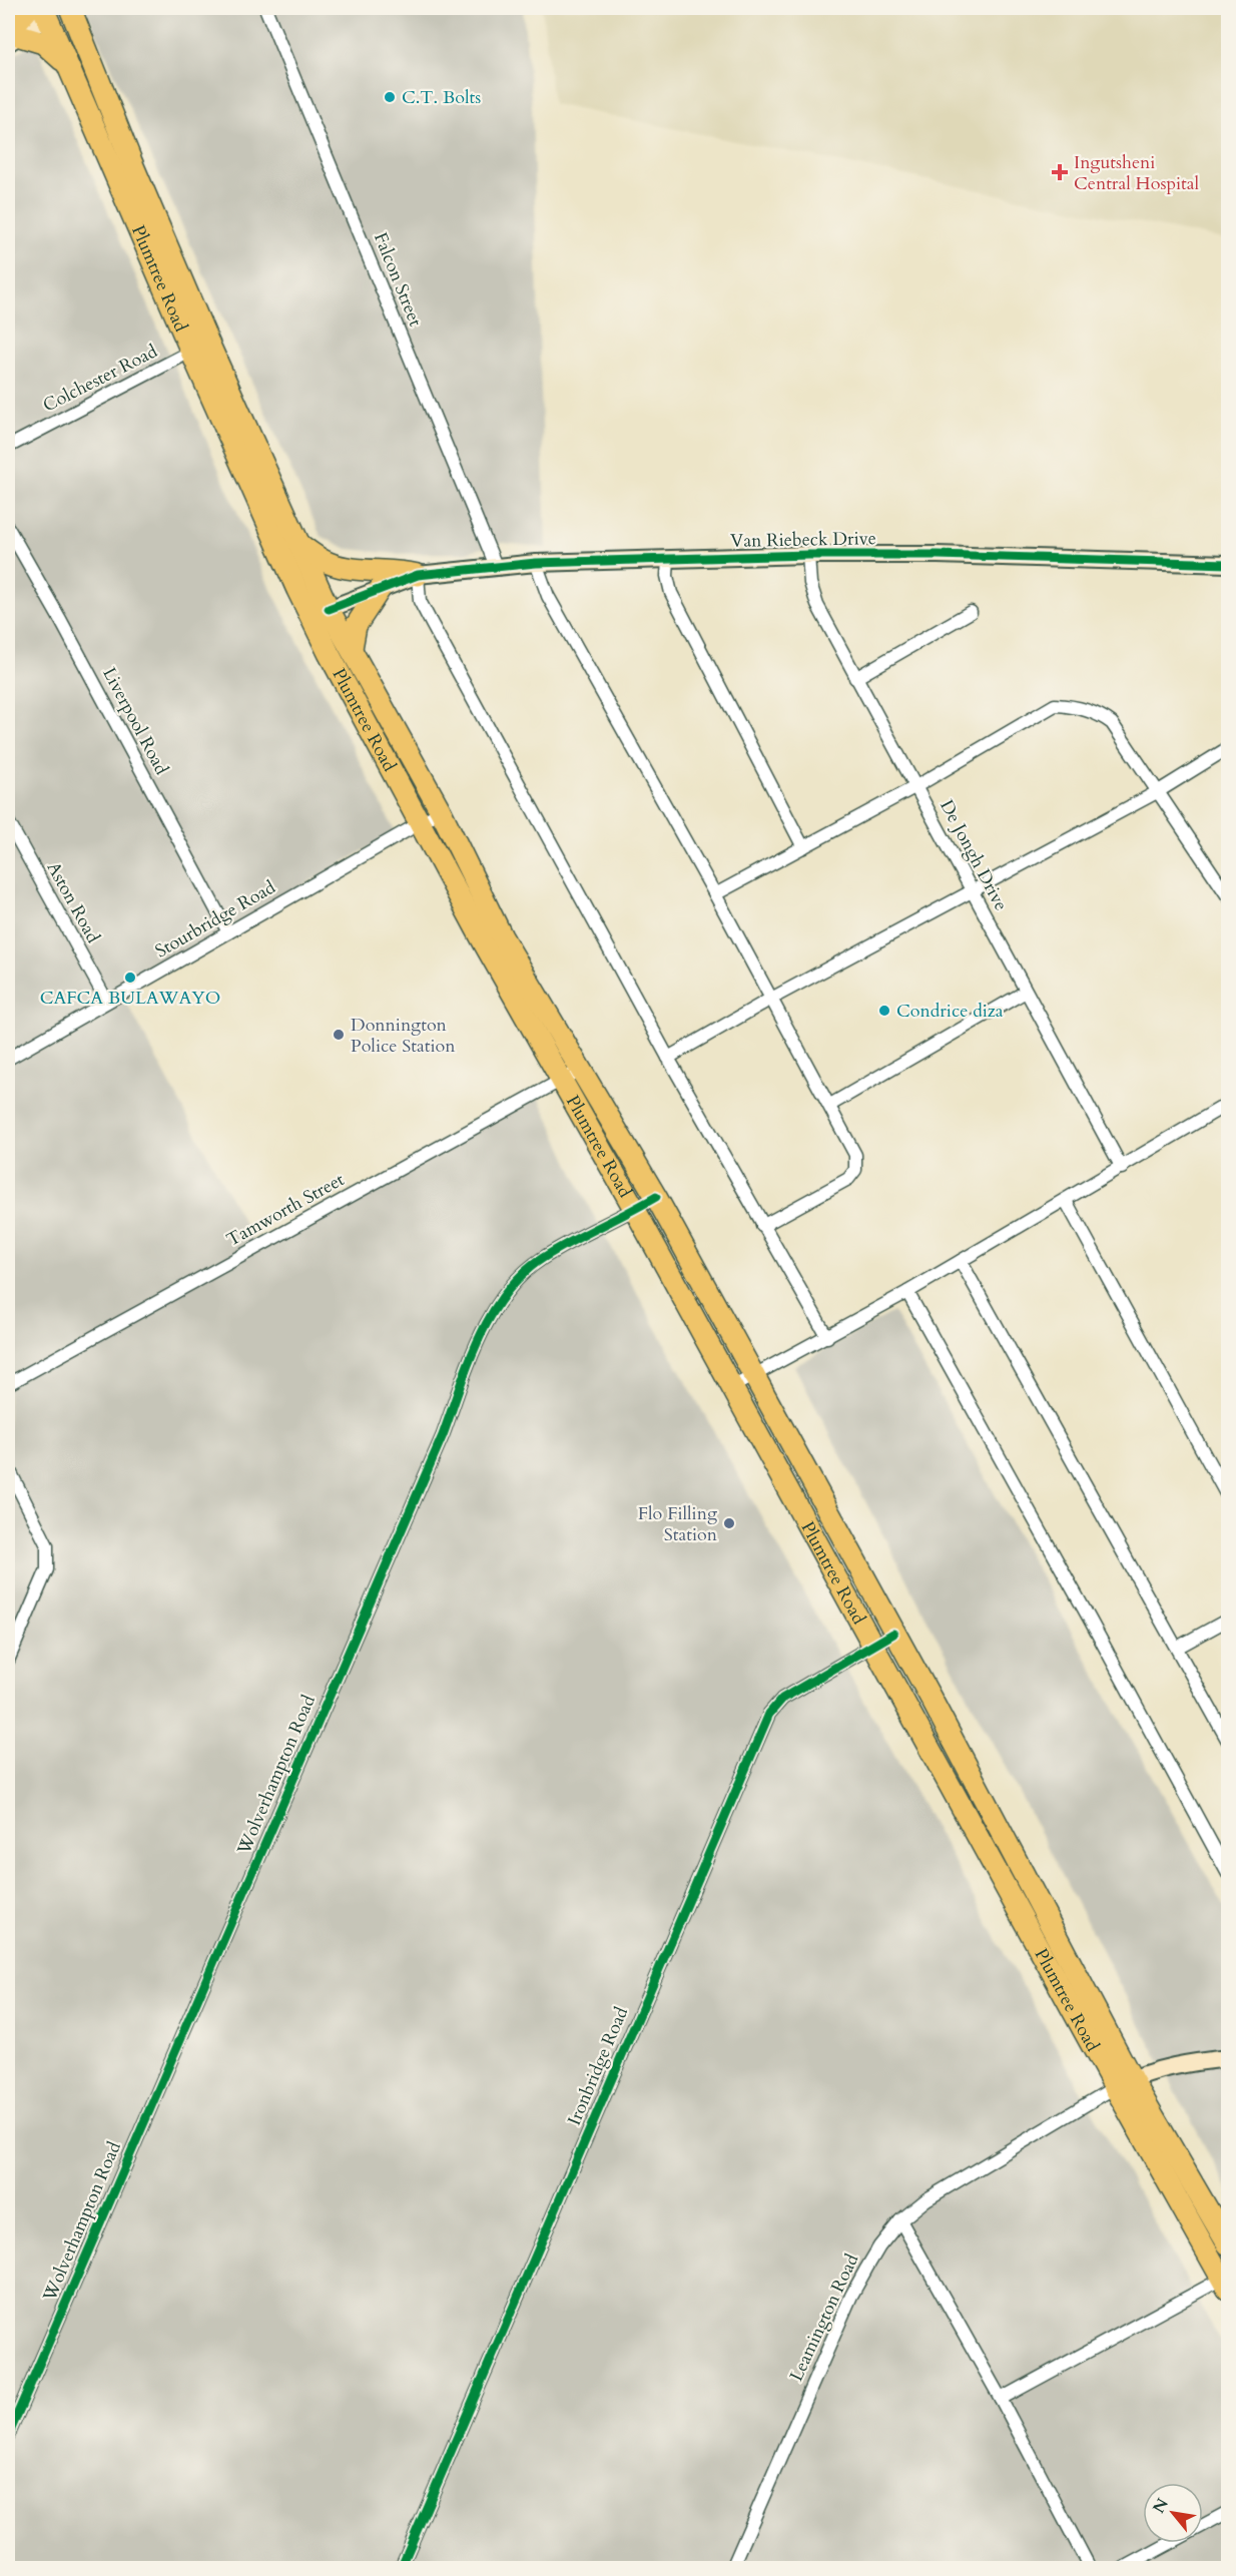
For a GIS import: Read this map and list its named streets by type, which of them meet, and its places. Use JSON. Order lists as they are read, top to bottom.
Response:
{
  "streets": {
    "highway": ["Plumtree Road"],
    "street": [
      "Falcon Street",
      "Colchester Road",
      "Van Riebeck Drive",
      "Liverpool Road",
      "De Jongh Drive",
      "Aston Road",
      "Stourbridge Road",
      "Tamworth Street",
      "Wolverhampton Road",
      "Ironbridge Road",
      "Leamington Road"
    ]
  },
  "crossings": [
    ["Plumtree Road", "Colchester Road"],
    ["Plumtree Road", "Van Riebeck Drive"],
    ["Plumtree Road", "Stourbridge Road"],
    ["Plumtree Road", "Tamworth Street"],
    ["Plumtree Road", "Wolverhampton Road"],
    ["Plumtree Road", "Ironbridge Road"],
    ["Plumtree Road", "Leamington Road"],
    ["Falcon Street", "Van Riebeck Drive"],
    ["Van Riebeck Drive", "De Jongh Drive"],
    ["Liverpool Road", "Stourbridge Road"],
    ["Aston Road", "Stourbridge Road"]
  ],
  "places": {
    "other": [
      "C.T. Bolts",
      "CAFCA BULAWAYO",
      "Condrice diza",
      "Donnington Police Station",
      "Flo Filling Station"
    ],
    "health": ["Ingutsheni Central Hospital"]
  },
  "north": "top left"
}
